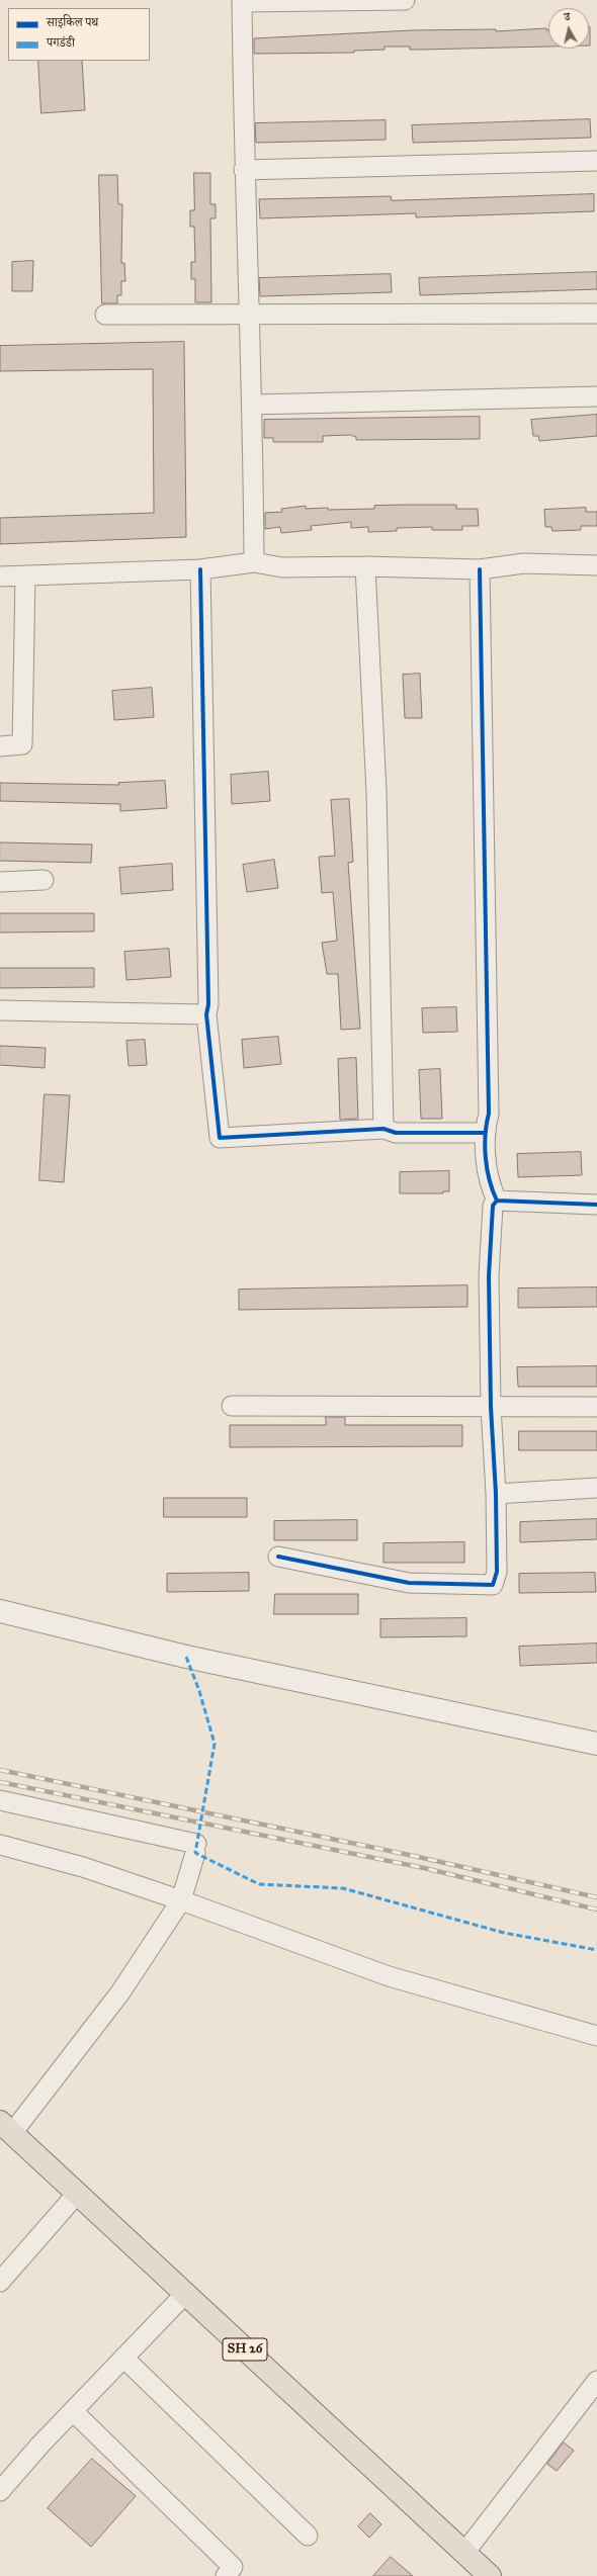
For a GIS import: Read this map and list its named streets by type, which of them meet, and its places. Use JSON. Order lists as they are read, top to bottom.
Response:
{
  "streets": {
    "main road": ["SH 26"]
  },
  "legend": ["साइकिल पथ", "पगडंडी"],
  "north": "top"
}
